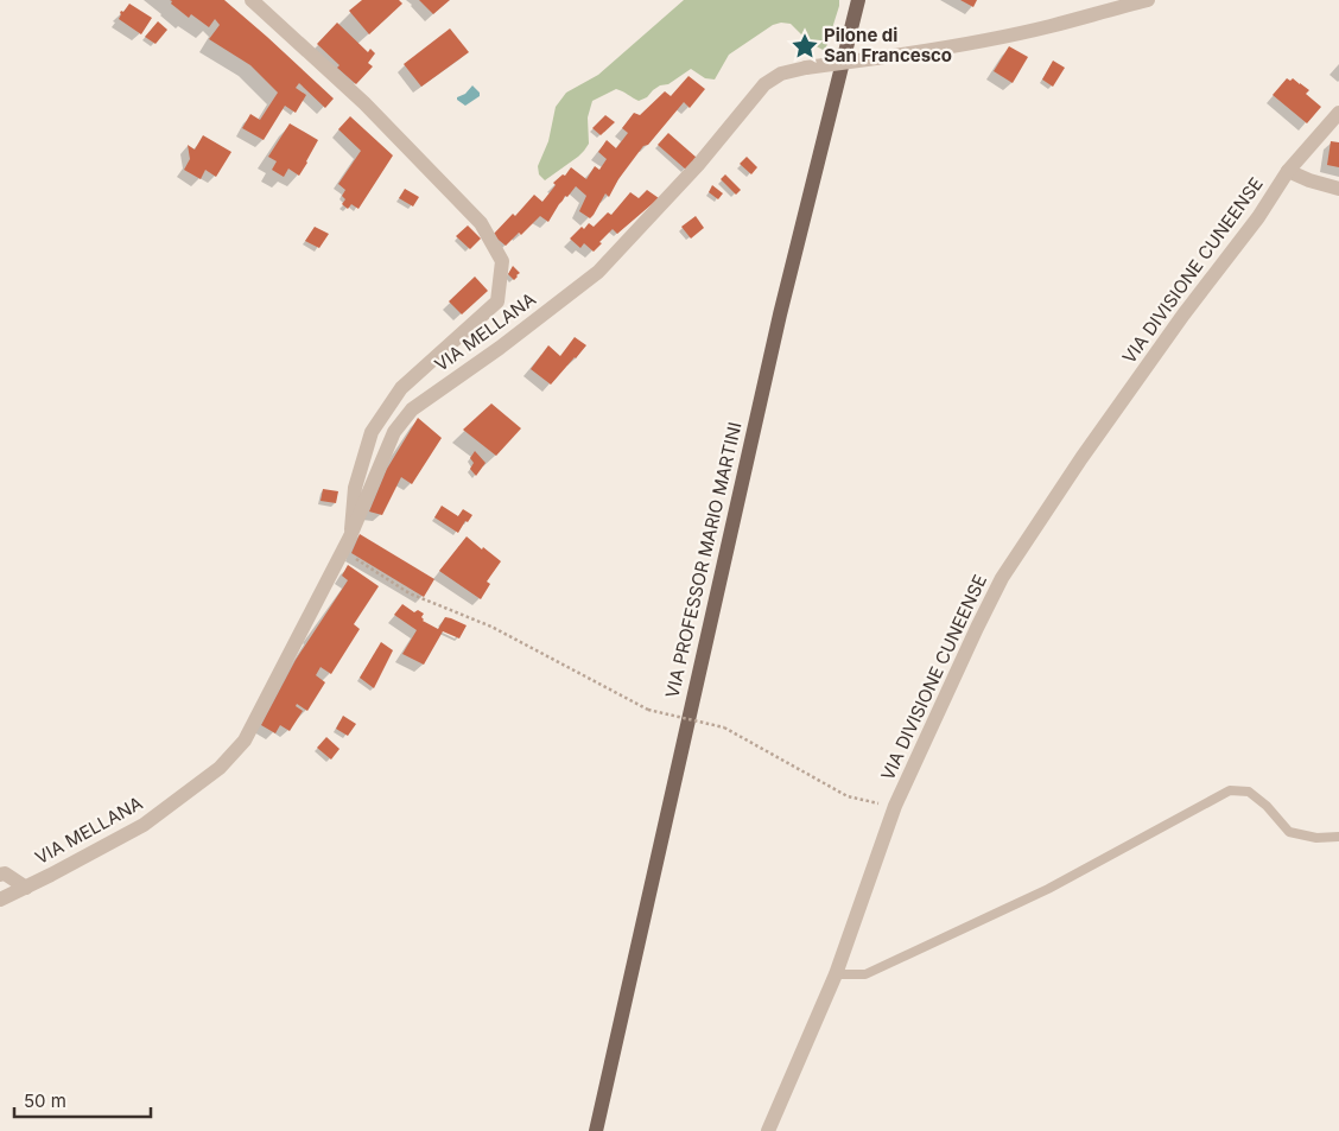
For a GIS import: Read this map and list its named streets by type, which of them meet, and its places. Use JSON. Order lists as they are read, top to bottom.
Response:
{
  "streets": {
    "main road": ["VIA PROFESSOR MARIO MARTINI"],
    "street": ["VIA DIVISIONE CUNEENSE", "VIA MELLANA"]
  },
  "places": {
    "place": ["Pilone di San Francesco"]
  },
  "scale_bar": "50 m"
}
